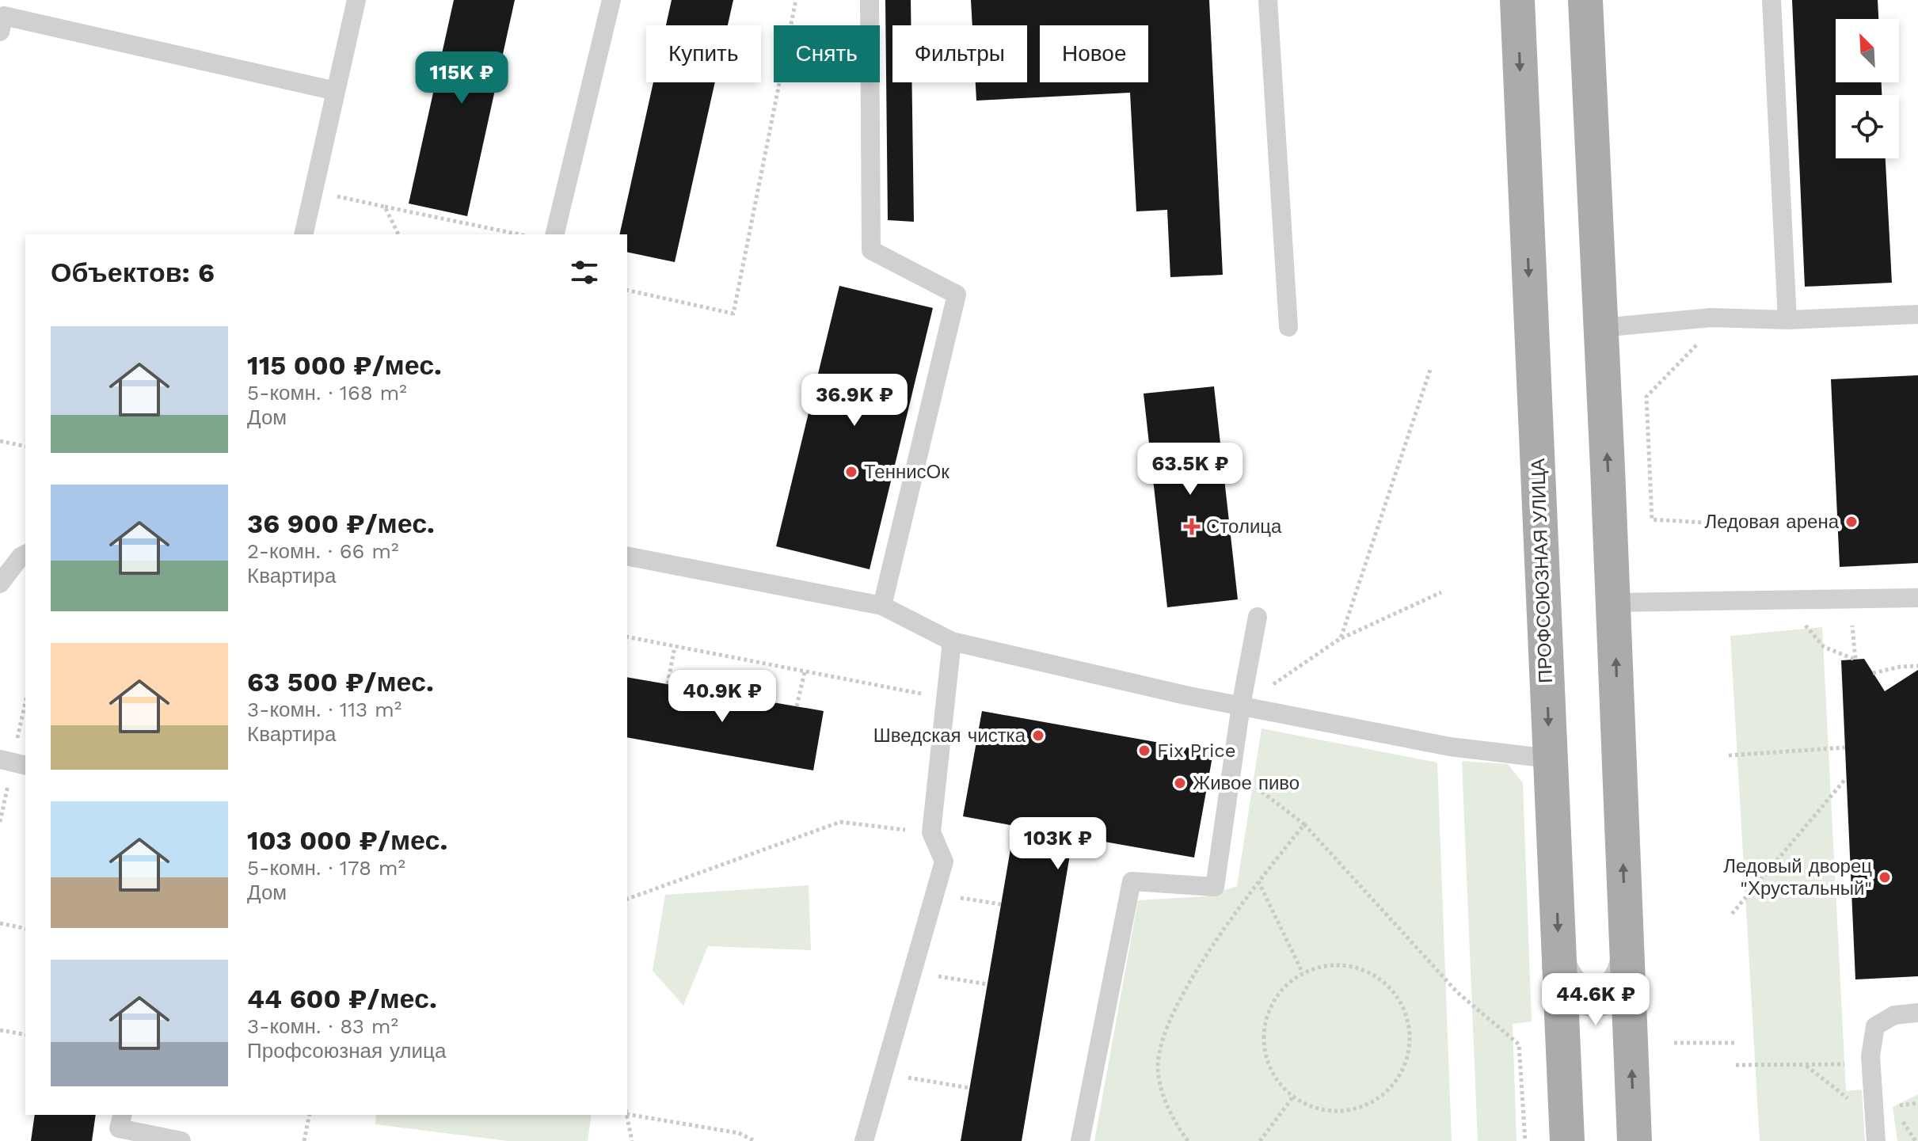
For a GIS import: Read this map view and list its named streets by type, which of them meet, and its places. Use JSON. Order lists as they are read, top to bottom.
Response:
{
  "streets": {
    "main road": ["ПРОФСОЮЗНАЯ УЛИЦА"]
  },
  "places": {
    "other": [
      "ТеннисОк",
      "Ледовая арена",
      "Шведская чистка",
      "Fix Price",
      "Живое пиво",
      "Ледовый дворец \"Хрустальный\""
    ],
    "health": ["Столица"]
  },
  "north": "top left",
  "page": {
    "chip": [
      "Купить",
      "Снять",
      "Фильтры",
      "Новое"
    ],
    "price": [
      "115K ₽",
      "36.9K ₽",
      "63.5K ₽",
      "40.9K ₽",
      "103K ₽",
      "44.6K ₽"
    ],
    "heading": "Объектов: 6",
    "list": [
      {
        "name": "115 000 ₽/мес.",
        "note": "5-комн. · 168 m² · Дом"
      },
      {
        "name": "36 900 ₽/мес.",
        "note": "2-комн. · 66 m² · Квартира"
      },
      {
        "name": "63 500 ₽/мес.",
        "note": "3-комн. · 113 m² · Квартира"
      },
      {
        "name": "103 000 ₽/мес.",
        "note": "5-комн. · 178 m² · Дом"
      },
      {
        "name": "44 600 ₽/мес.",
        "note": "3-комн. · 83 m² · Профсоюзная улица"
      }
    ]
  }
}
